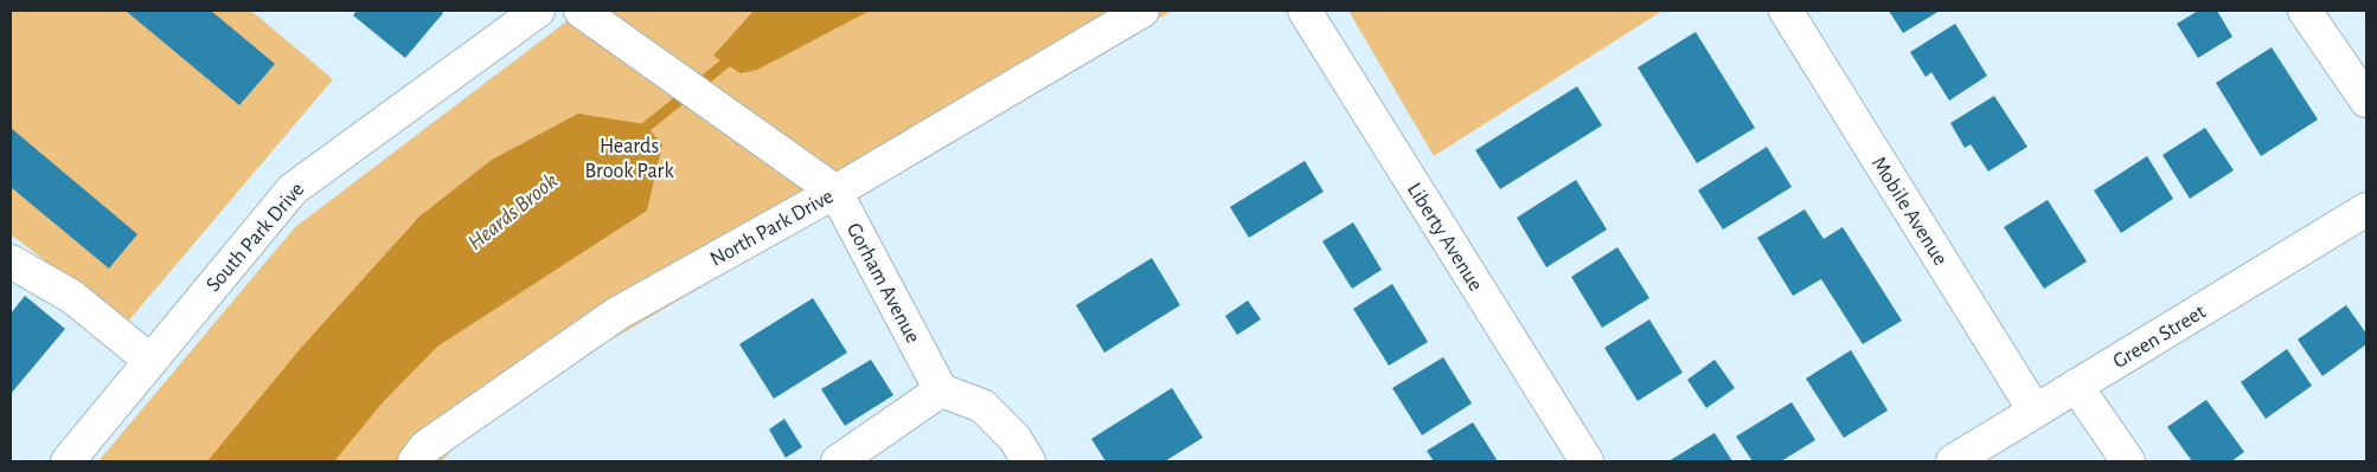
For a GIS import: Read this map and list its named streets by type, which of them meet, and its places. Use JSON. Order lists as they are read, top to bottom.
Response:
{
  "streets": {
    "street": [
      "Mobile Avenue",
      "North Park Drive",
      "South Park Drive",
      "Liberty Avenue",
      "Gorham Avenue",
      "Green Street"
    ]
  },
  "crossings": [
    ["Mobile Avenue", "Green Street"],
    ["North Park Drive", "Gorham Avenue"]
  ],
  "water": ["Heards Brook"],
  "parks": ["Heards Brook Park"]
}
